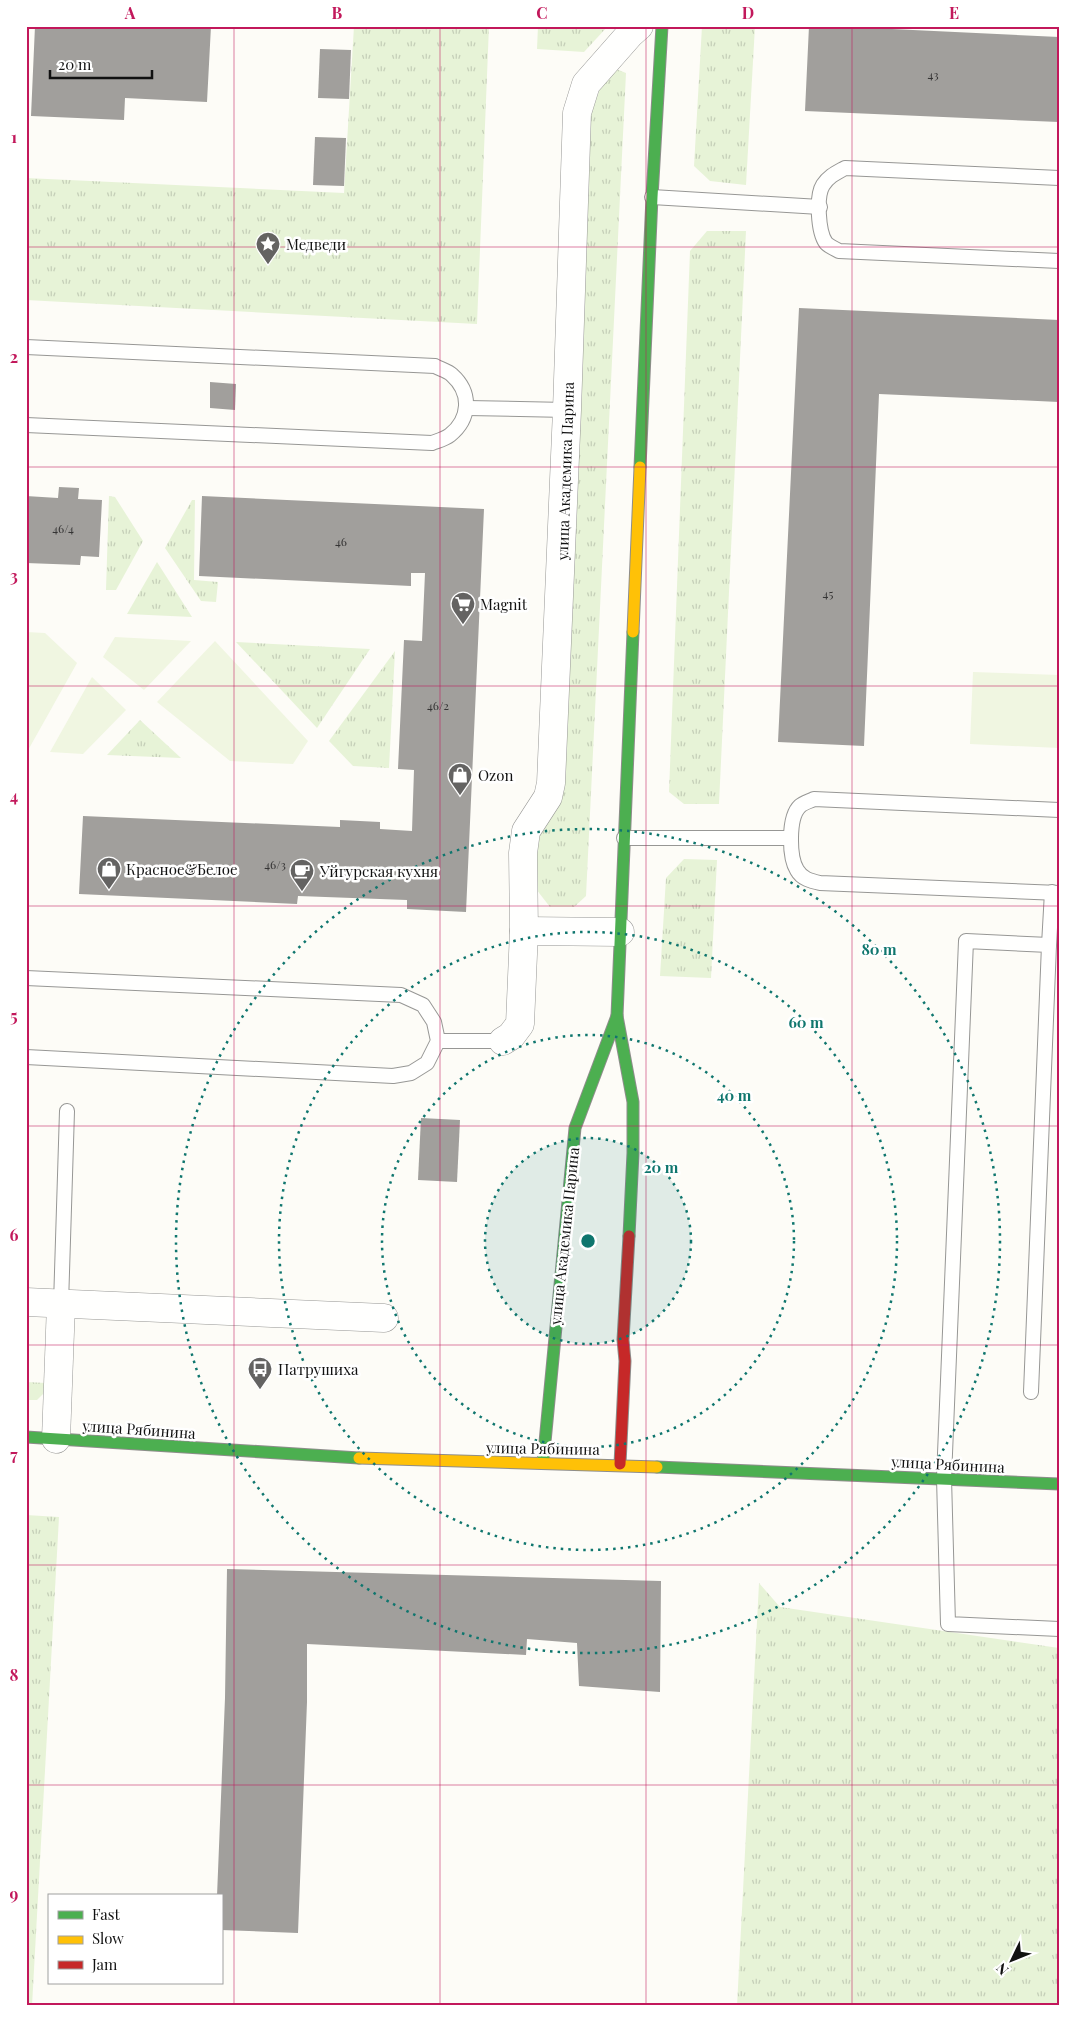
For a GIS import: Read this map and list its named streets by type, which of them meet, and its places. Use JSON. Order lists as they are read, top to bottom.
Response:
{
  "streets": {
    "street": ["улица Академика Парина", "улица Рябинина"]
  },
  "crossings": [
    ["улица Академика Парина", "улица Рябинина"]
  ],
  "places": {
    "place": ["Медведи"],
    "supermarket": ["Magnit"],
    "shop": ["Ozon", "Красное&Белое"],
    "cafe": ["Уйгурская кухня"],
    "bus stop": ["Патрушиха"]
  },
  "house_numbers": [
    "43",
    "46/4",
    "46",
    "45",
    "46/2",
    "46/3"
  ],
  "legend": ["Fast", "Slow", "Jam"],
  "scale_bar": "20 m",
  "north": "bottom left",
  "grid": {
    "columns": [
      "A",
      "B",
      "C",
      "D",
      "E"
    ],
    "rows": [
      "1",
      "2",
      "3",
      "4",
      "5",
      "6",
      "7",
      "8",
      "9"
    ]
  },
  "rings": [
    "80 m",
    "60 m",
    "40 m",
    "20 m"
  ]
}
